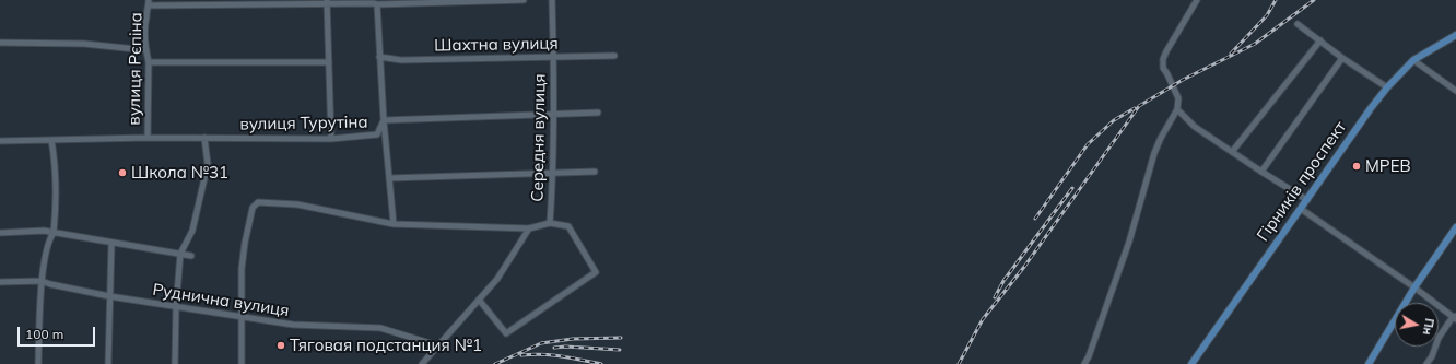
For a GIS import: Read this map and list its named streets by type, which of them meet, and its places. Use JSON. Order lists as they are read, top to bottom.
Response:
{
  "streets": {
    "main road": ["Гірників проспект"],
    "street": [
      "Шахтна вулиця",
      "вулиця Рєпіна",
      "вулиця Турутіна",
      "Середня вулиця",
      "Руднична вулиця"
    ]
  },
  "crossings": [
    ["Шахтна вулиця", "Середня вулиця"],
    ["вулиця Рєпіна", "вулиця Турутіна"],
    ["вулиця Турутіна", "Середня вулиця"]
  ],
  "places": ["МРЕВ", "Школа №31", "Тяговая подстанция №1"],
  "scale_bar": "100 m",
  "north": "right"
}
